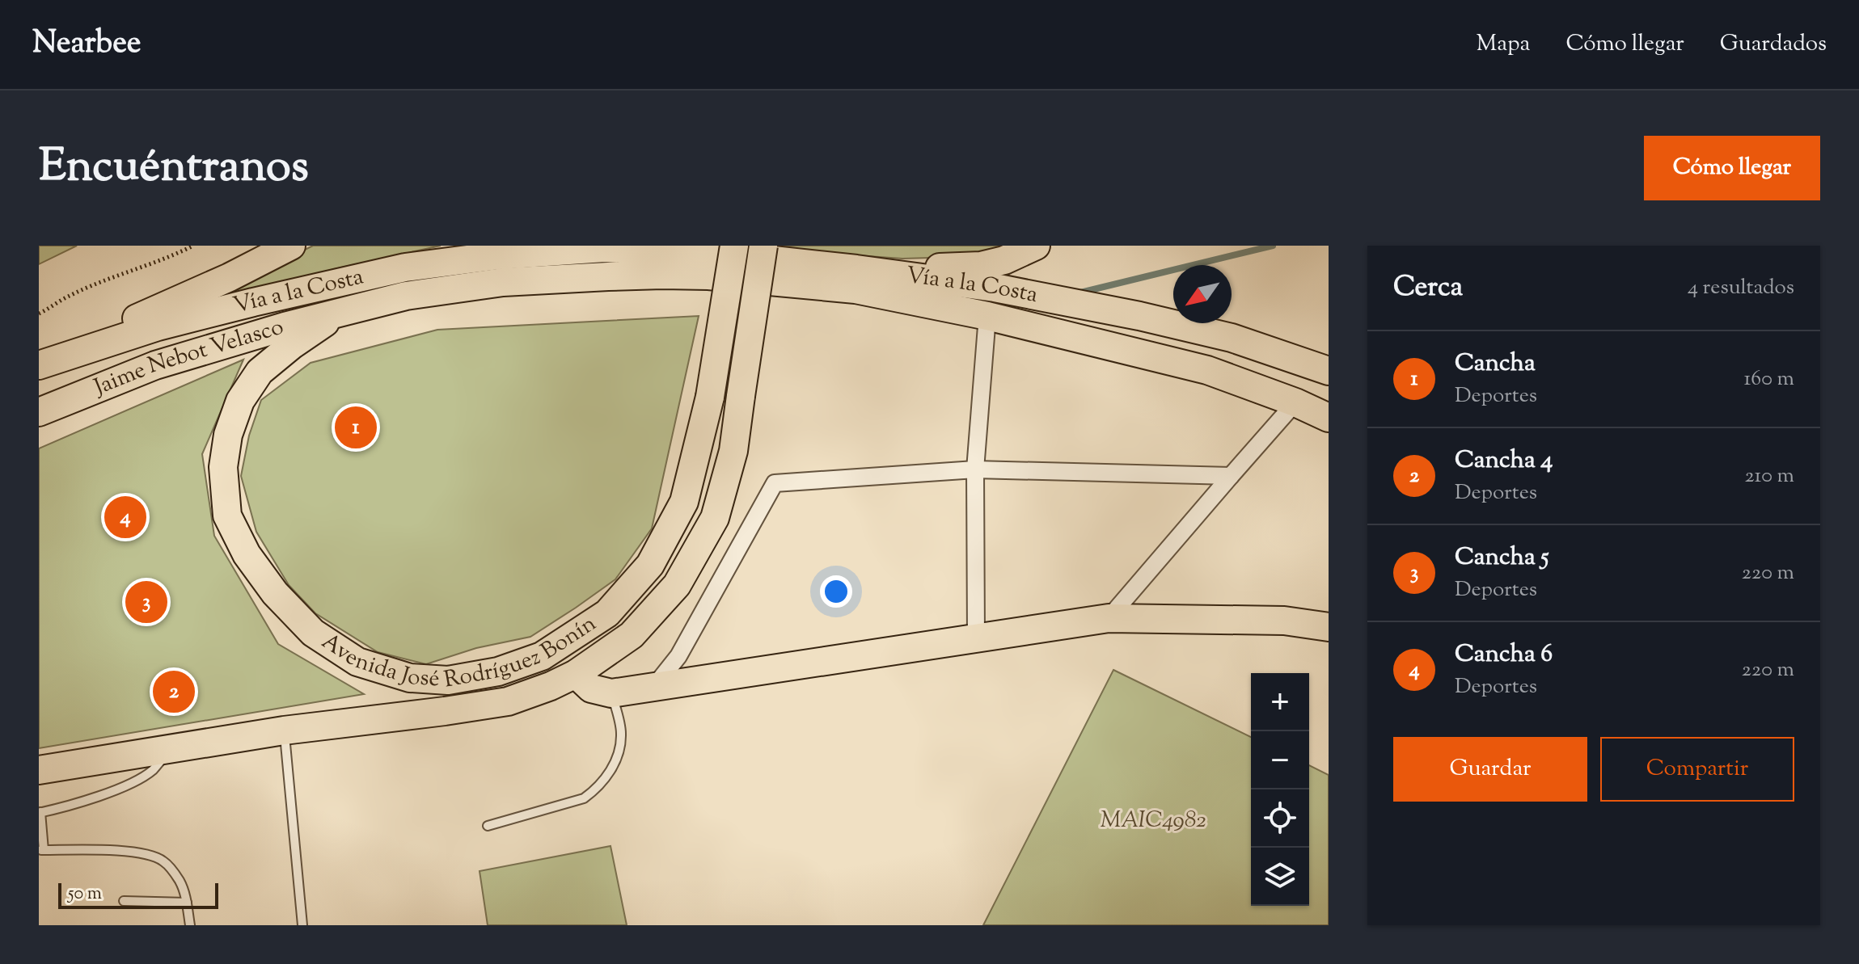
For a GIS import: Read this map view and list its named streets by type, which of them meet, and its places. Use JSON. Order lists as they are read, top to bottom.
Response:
{
  "streets": {
    "main road": ["Vía a la Costa", "Jaime Nebot Velasco", "Avenida José Rodríguez Bonín"]
  },
  "crossings": [
    ["Vía a la Costa", "Jaime Nebot Velasco"],
    ["Vía a la Costa", "Avenida José Rodríguez Bonín"],
    ["Jaime Nebot Velasco", "Avenida José Rodríguez Bonín"]
  ],
  "parks": ["MAIC4982"],
  "scale_bar": "50 m",
  "north": "bottom left",
  "page": {
    "header": "Nearbee",
    "nav": ["Mapa", "Cómo llegar", "Guardados"],
    "title": "Encuéntranos",
    "buttons": [
      "Cómo llegar",
      ["Guardar", "Compartir"]
    ],
    "heading": ["Cerca", "4 resultados"],
    "list": [
      {
        "mark": "1",
        "name": "Cancha",
        "note": "Deportes",
        "value": "160 m"
      },
      {
        "mark": "2",
        "name": "Cancha 4",
        "note": "Deportes",
        "value": "210 m"
      },
      {
        "mark": "3",
        "name": "Cancha 5",
        "note": "Deportes",
        "value": "220 m"
      },
      {
        "mark": "4",
        "name": "Cancha 6",
        "note": "Deportes",
        "value": "220 m"
      }
    ],
    "pins": [
      "1",
      "4",
      "3",
      "2"
    ],
    "map_buttons": ["+", "−"],
    "scale": "50 m"
  }
}
